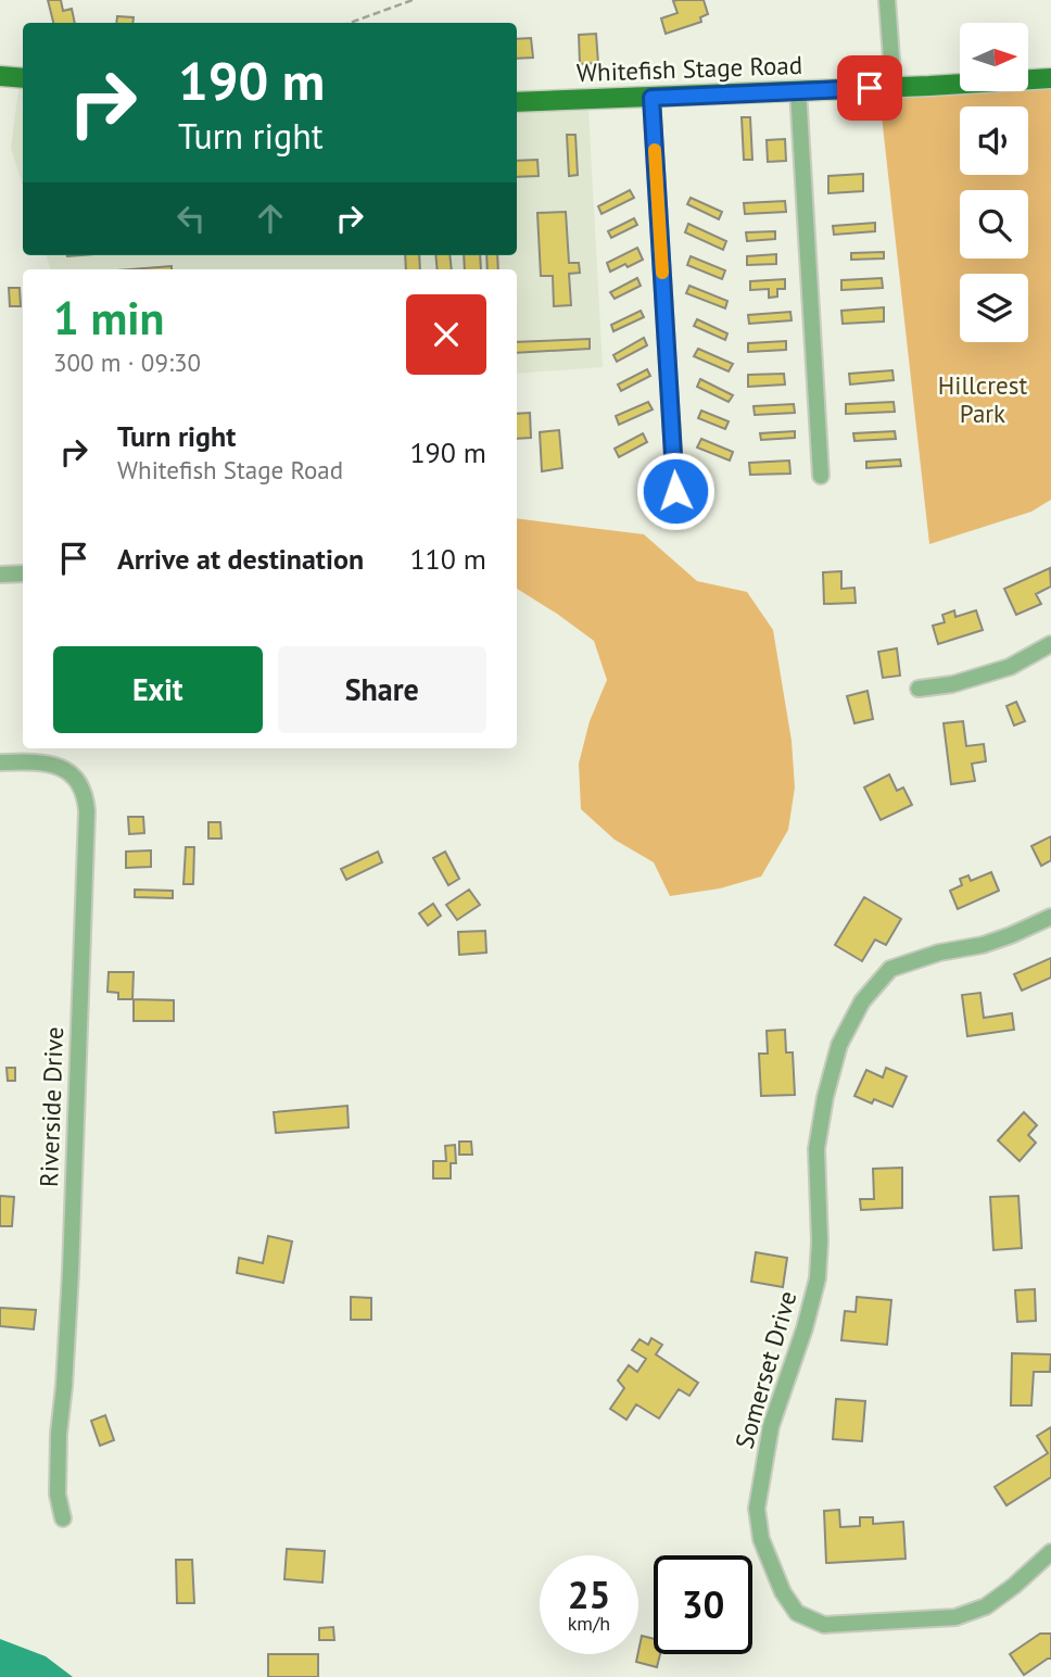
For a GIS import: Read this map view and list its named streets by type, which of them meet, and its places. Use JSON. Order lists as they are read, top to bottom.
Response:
{
  "streets": {
    "main road": ["Whitefish Stage Road"],
    "street": ["Riverside Drive", "Somerset Drive"]
  },
  "parks": ["Hillcrest Park"],
  "north": "right",
  "page": {
    "turn": ["190 m", "Turn right"],
    "heading": ["1 min", "300 m · 09:30"],
    "list": [
      {
        "name": "Turn right",
        "note": "Whitefish Stage Road",
        "value": "190 m"
      },
      {
        "name": "Arrive at destination",
        "value": "110 m"
      }
    ],
    "buttons": ["Exit", "Share"],
    "speed": "25 km/h",
    "limit": "30"
  }
}
